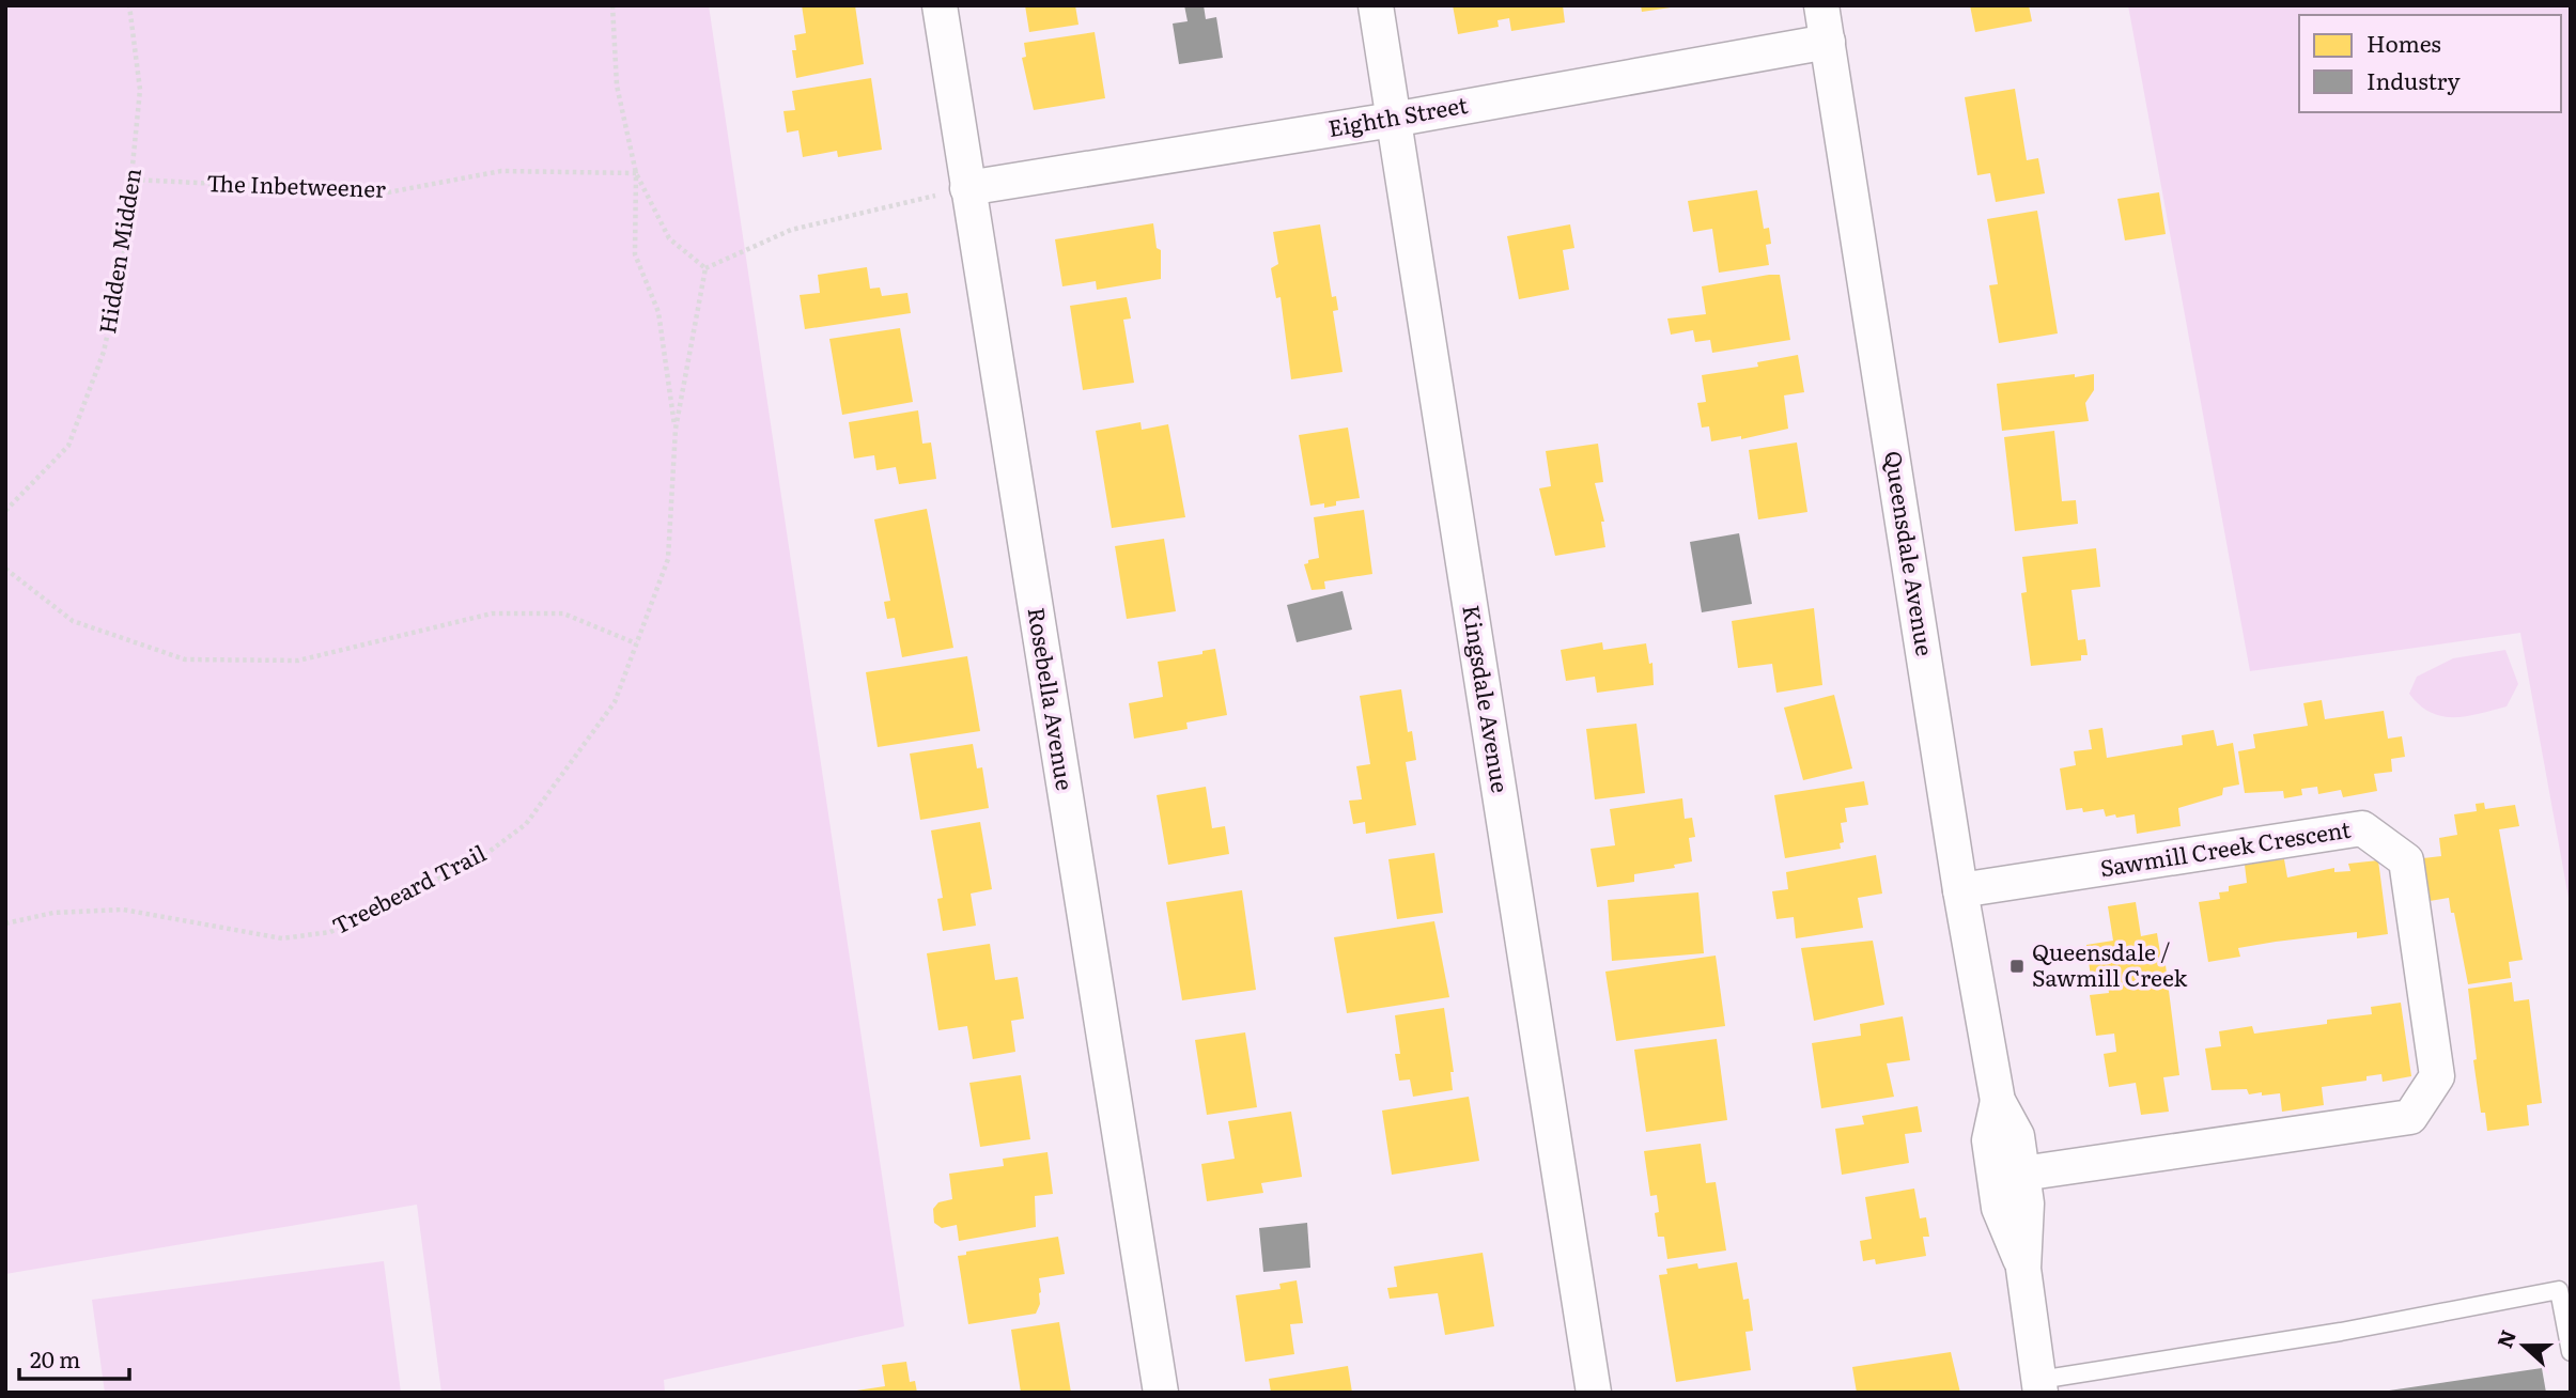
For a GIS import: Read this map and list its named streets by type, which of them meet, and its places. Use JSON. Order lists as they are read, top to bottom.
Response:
{
  "streets": {
    "street": [
      "Eighth Street",
      "Queensdale Avenue",
      "Rosebella Avenue",
      "Kingsdale Avenue",
      "Sawmill Creek Crescent"
    ],
    "path": ["The Inbetweener", "Hidden Midden", "Treebeard Trail"]
  },
  "crossings": [
    ["Eighth Street", "Queensdale Avenue"],
    ["Eighth Street", "Rosebella Avenue"],
    ["Eighth Street", "Kingsdale Avenue"],
    ["The Inbetweener", "Hidden Midden"],
    ["Queensdale Avenue", "Sawmill Creek Crescent"]
  ],
  "places": {
    "transit": ["Queensdale / Sawmill Creek"]
  },
  "legend": ["Homes", "Industry"],
  "scale_bar": "20 m",
  "north": "left"
}
